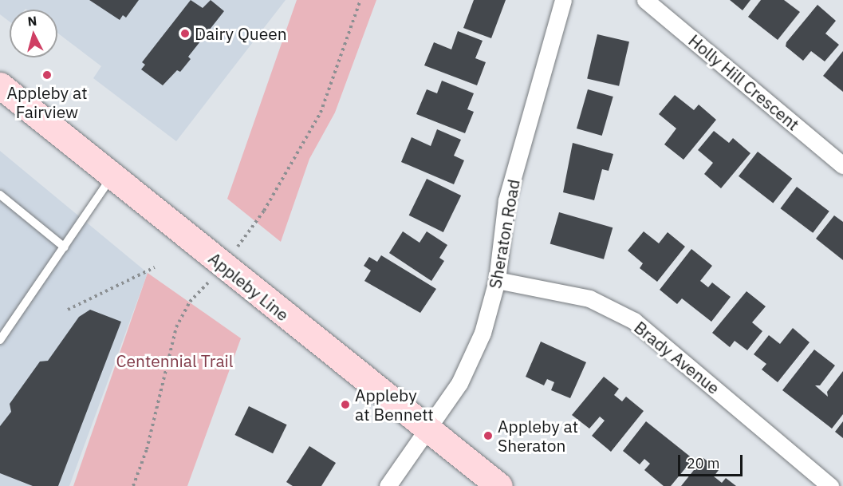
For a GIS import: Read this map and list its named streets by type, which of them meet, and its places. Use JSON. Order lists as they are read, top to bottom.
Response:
{
  "streets": {
    "main road": ["Appleby Line"],
    "street": ["Holly Hill Crescent", "Sheraton Road", "Brady Avenue"]
  },
  "crossings": [
    ["Sheraton Road", "Appleby Line"],
    ["Sheraton Road", "Brady Avenue"]
  ],
  "parks": ["Centennial Trail"],
  "places": [
    "Dairy Queen",
    "Appleby at Fairview",
    "Appleby at Bennett",
    "Appleby at Sheraton"
  ],
  "scale_bar": "20 m",
  "north": "top"
}
